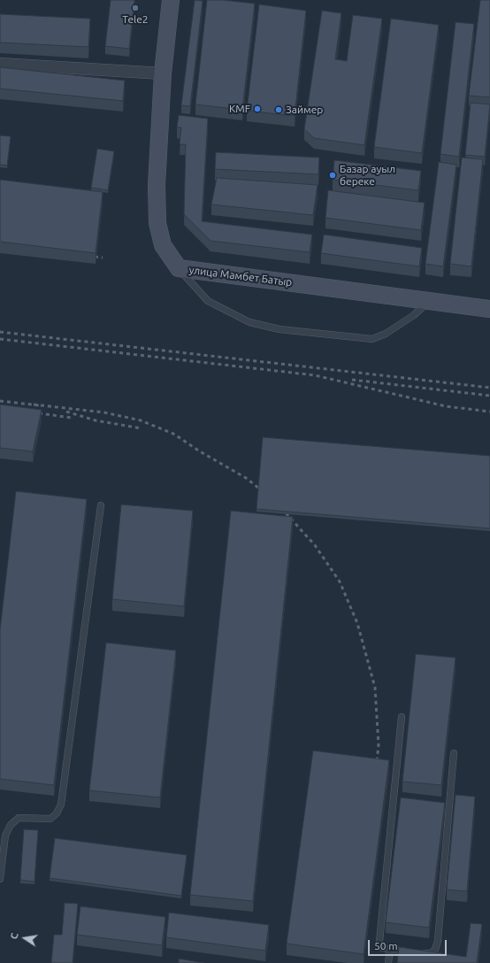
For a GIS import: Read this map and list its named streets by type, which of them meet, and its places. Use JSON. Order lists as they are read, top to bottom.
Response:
{
  "streets": {
    "main road": ["улица Мамбет Батыр"]
  },
  "places": [
    "Tele2",
    "KMF",
    "Займер",
    "Базар ауыл береке"
  ],
  "scale_bar": "50 m",
  "north": "left"
}
